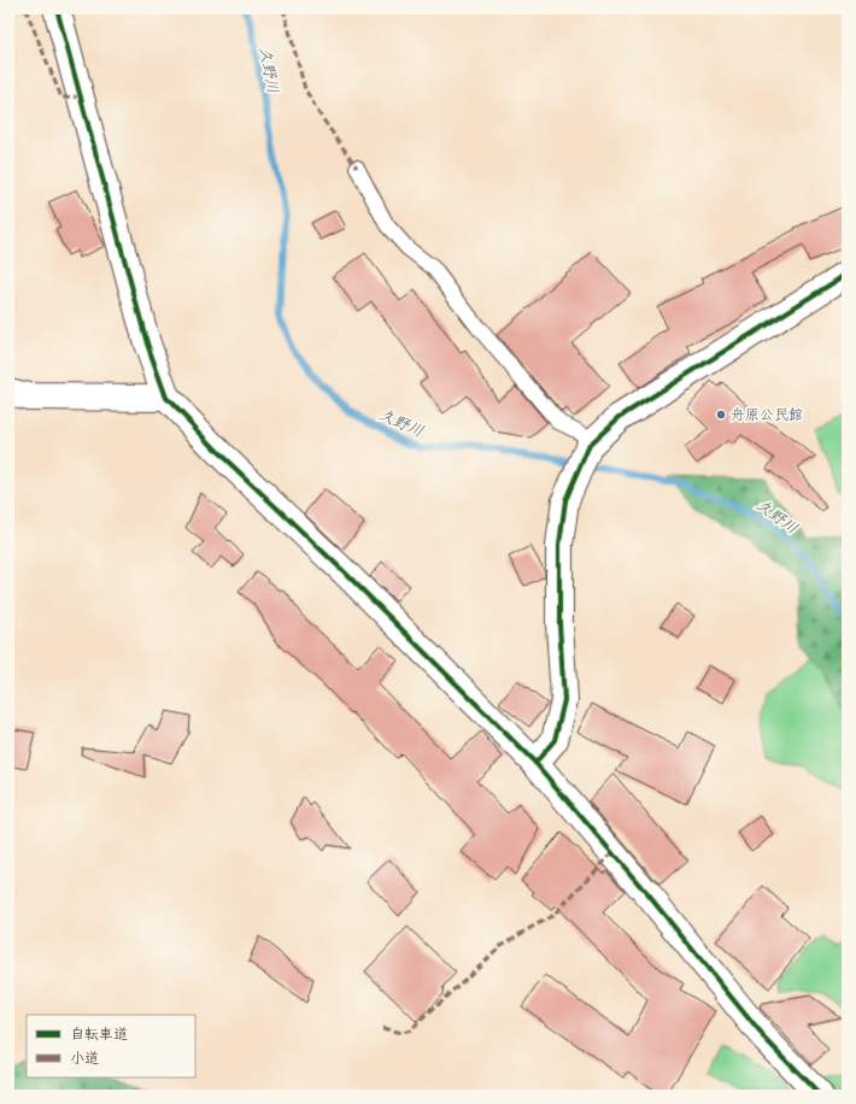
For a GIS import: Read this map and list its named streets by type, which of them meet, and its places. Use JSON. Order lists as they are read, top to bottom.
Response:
{
  "water": ["久野川"],
  "places": ["舟原公民館"],
  "legend": ["自転車道", "小道"]
}
